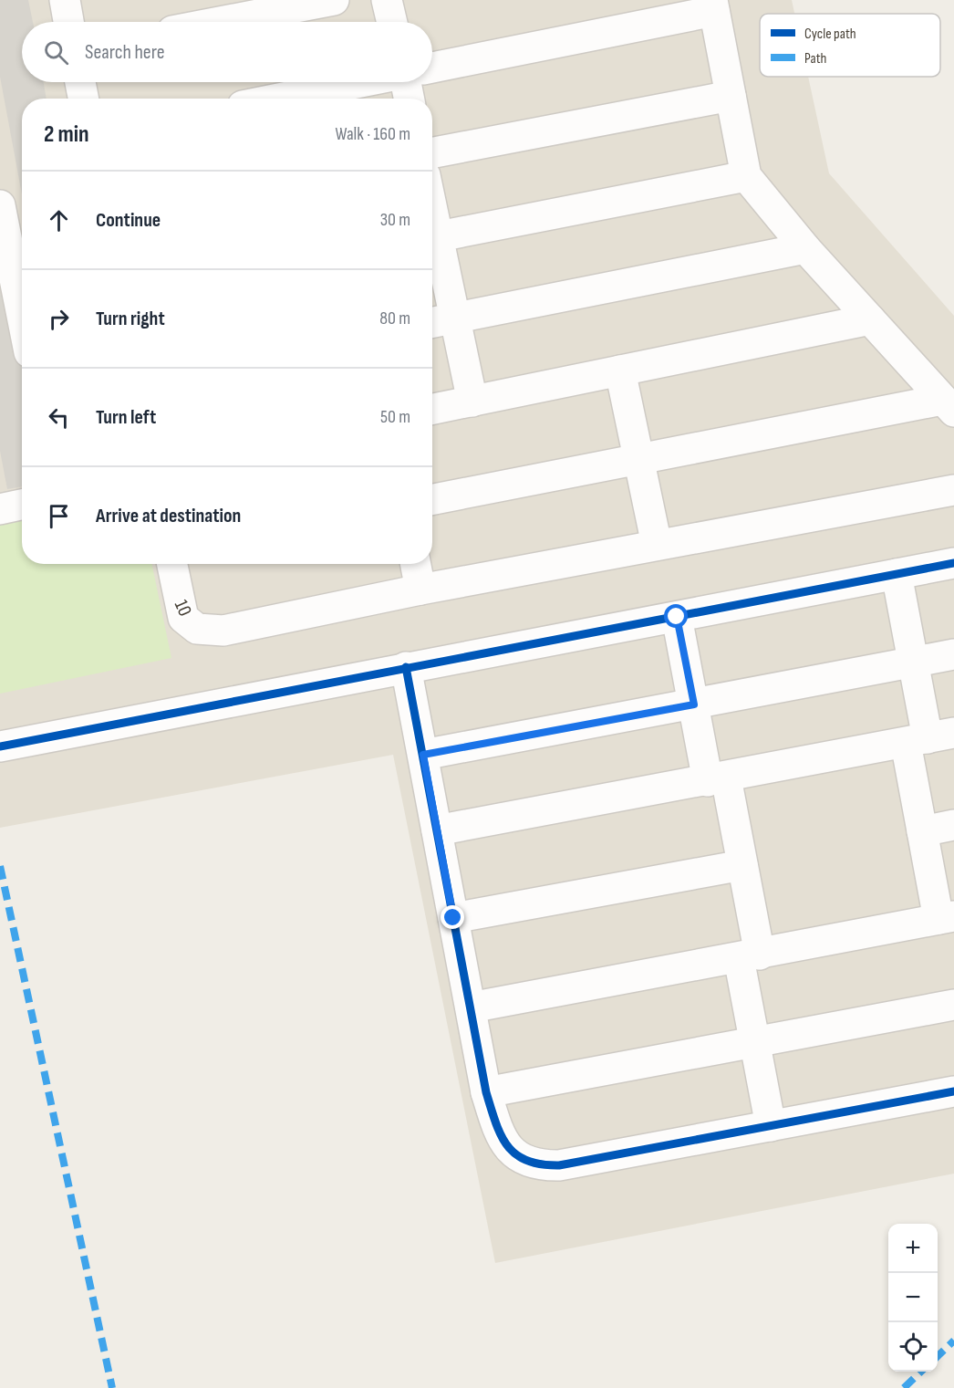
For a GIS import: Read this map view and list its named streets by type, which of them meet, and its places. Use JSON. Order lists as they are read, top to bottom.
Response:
{
  "streets": {
    "street": ["10"]
  },
  "legend": ["Cycle path", "Path"],
  "page": {
    "search": "Search here",
    "heading": ["2 min", "Walk · 160 m"],
    "list": [
      ["Continue", "30 m"],
      ["Turn right", "80 m"],
      ["Turn left", "50 m"],
      "Arrive at destination"
    ],
    "map_buttons": ["+", "−"]
  }
}
